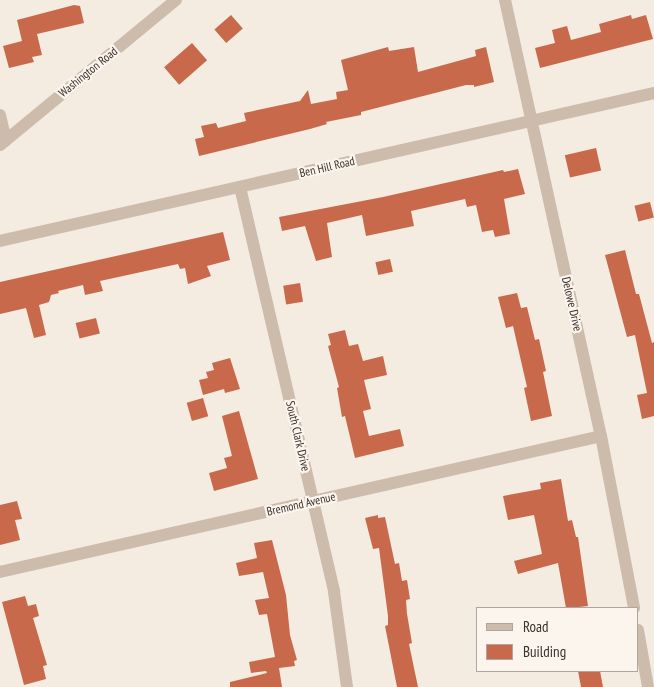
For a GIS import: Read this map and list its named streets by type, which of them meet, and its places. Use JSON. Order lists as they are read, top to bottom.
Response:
{
  "streets": {
    "street": [
      "Washington Road",
      "Ben Hill Road",
      "Delowe Drive",
      "South Clark Drive",
      "Bremond Avenue"
    ]
  },
  "crossings": [
    ["Ben Hill Road", "Delowe Drive"],
    ["Ben Hill Road", "South Clark Drive"],
    ["Delowe Drive", "Bremond Avenue"],
    ["South Clark Drive", "Bremond Avenue"]
  ],
  "legend": ["Road", "Building"]
}
